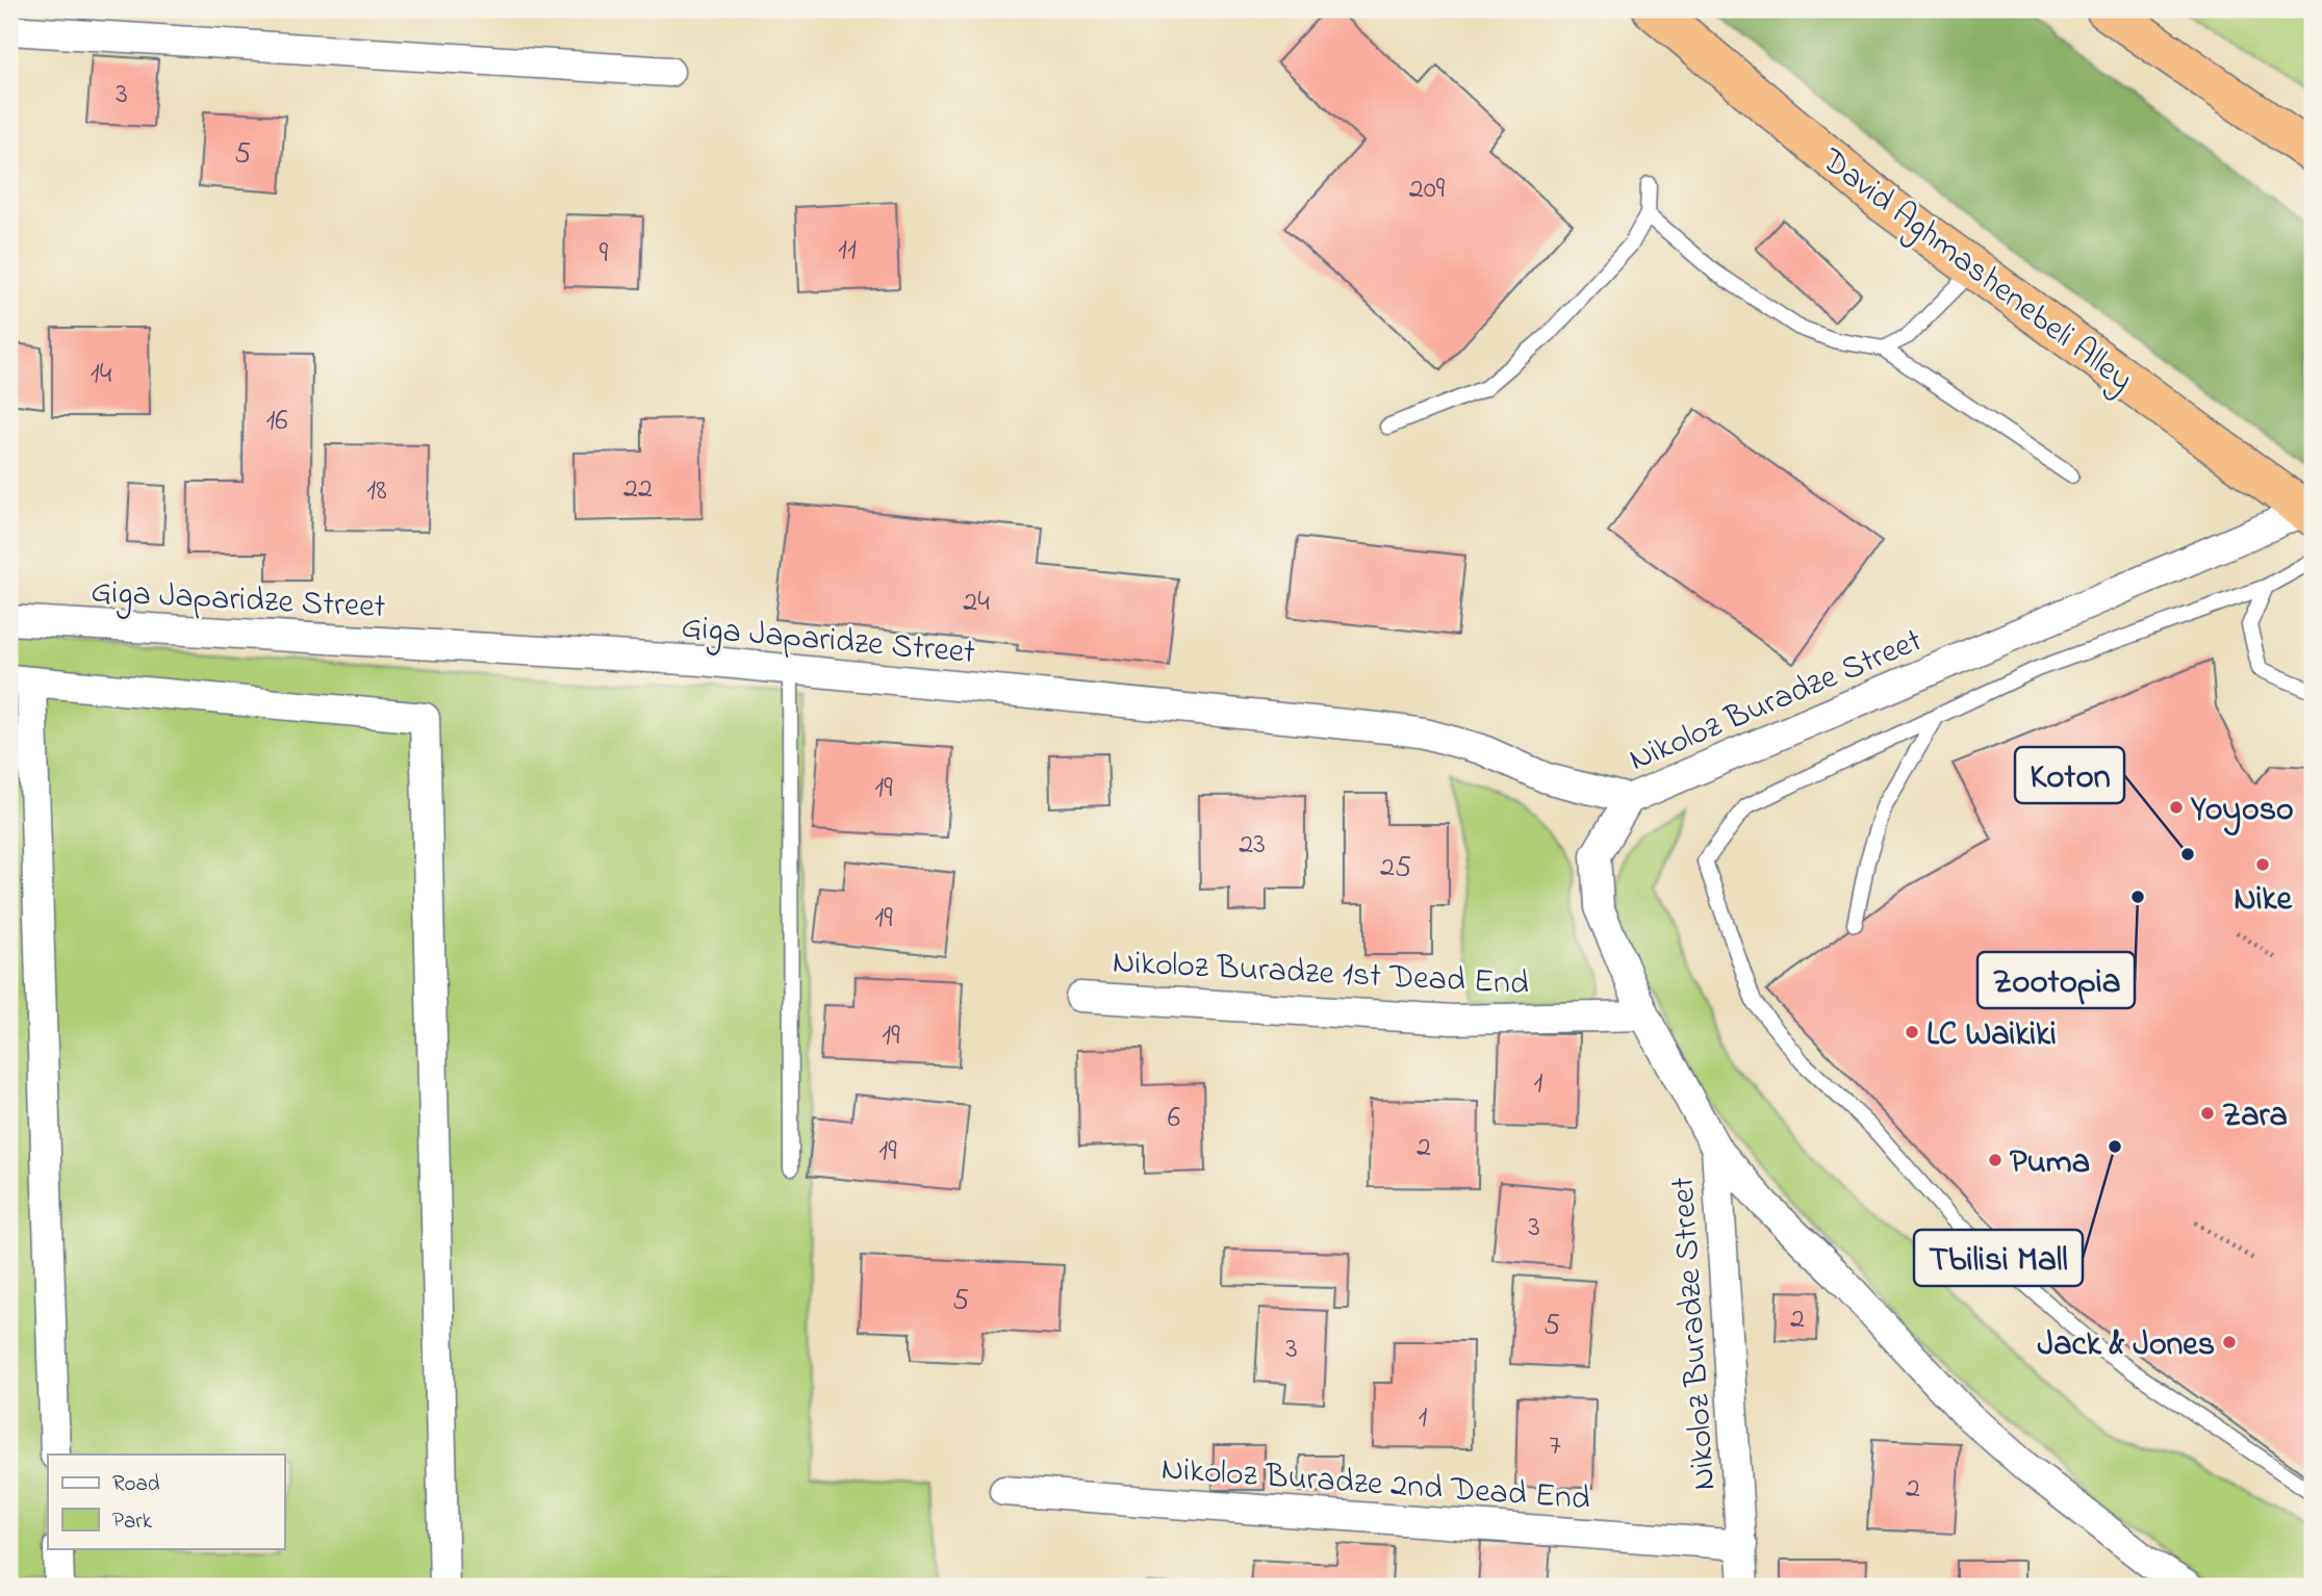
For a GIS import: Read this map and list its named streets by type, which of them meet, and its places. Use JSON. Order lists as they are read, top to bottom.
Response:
{
  "streets": {
    "highway": ["David Aghmashenebeli Alley"],
    "street": [
      "Giga Japaridze Street",
      "Nikoloz Buradze Street",
      "Nikoloz Buradze 1st Dead End",
      "Nikoloz Buradze 2nd Dead End"
    ]
  },
  "crossings": [
    ["David Aghmashenebeli Alley", "Nikoloz Buradze Street"],
    ["Giga Japaridze Street", "Nikoloz Buradze Street"],
    ["Nikoloz Buradze Street", "Nikoloz Buradze 1st Dead End"],
    ["Nikoloz Buradze Street", "Nikoloz Buradze 2nd Dead End"]
  ],
  "places": [
    "Yoyoso",
    "Koton",
    "Nike",
    "Zootopia",
    "LC Waikiki",
    "Zara",
    "Tbilisi Mall",
    "Puma",
    "Jack & Jones"
  ],
  "house_numbers": [
    "3",
    "5",
    "209",
    "11",
    "9",
    "14",
    "16",
    "22",
    "18",
    "24",
    "19",
    "23",
    "25",
    "19",
    "19",
    "1",
    "6",
    "2",
    "19",
    "3",
    "5",
    "2",
    "5",
    "3",
    "1",
    "7",
    "2"
  ],
  "legend": ["Road", "Park"]
}
